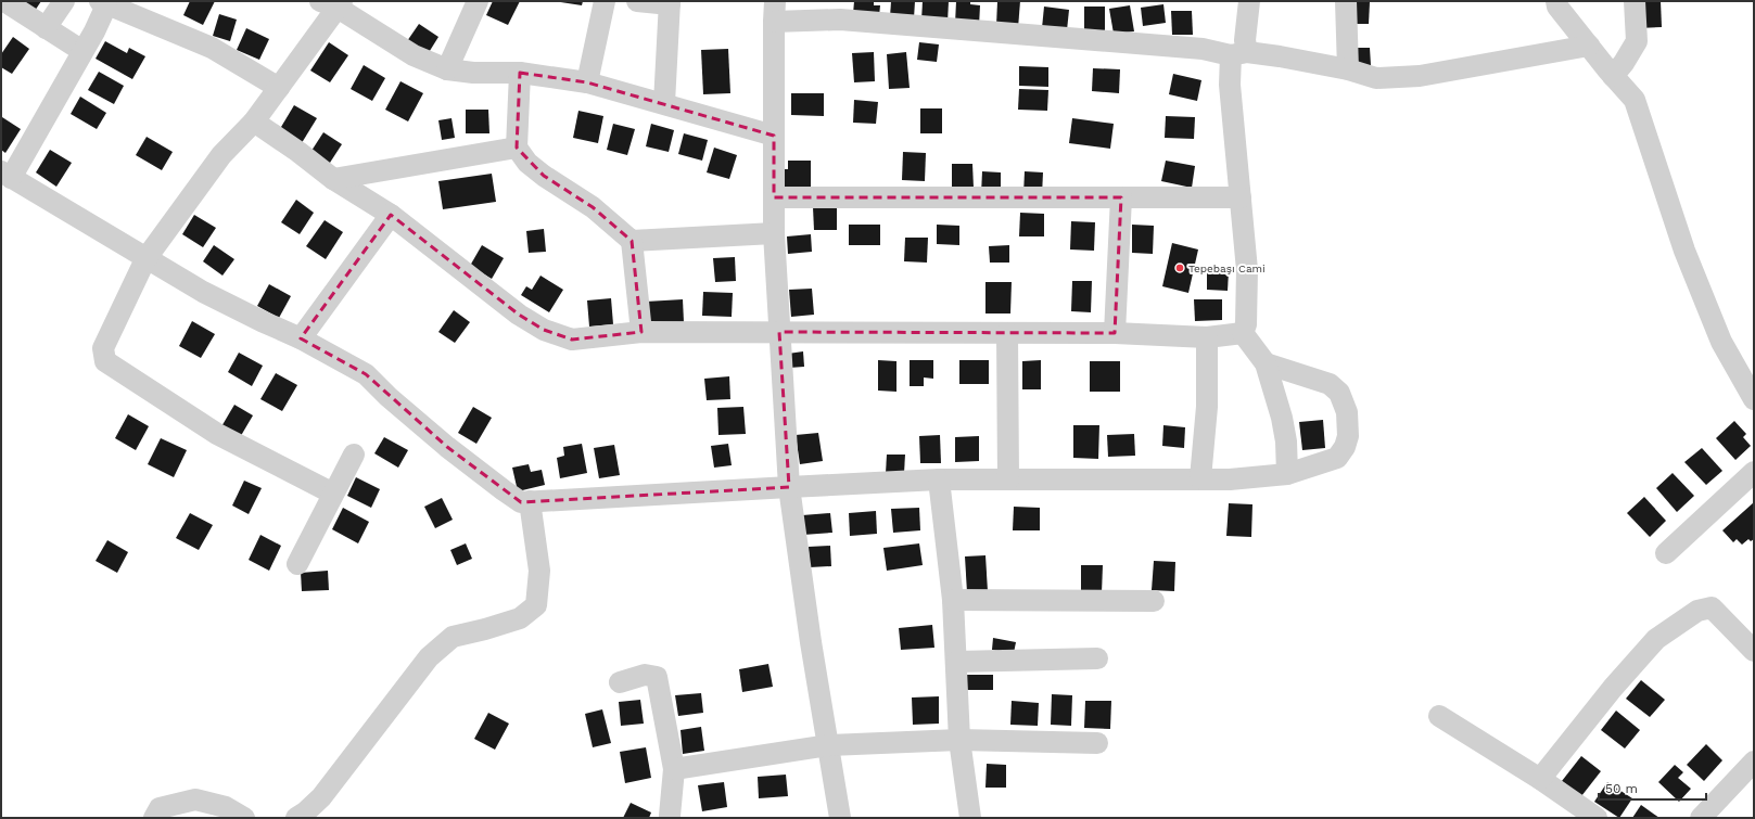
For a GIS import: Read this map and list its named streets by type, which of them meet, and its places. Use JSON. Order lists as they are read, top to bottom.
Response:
{
  "places": ["Tepebaşı Cami"],
  "scale_bar": "50 m"
}
